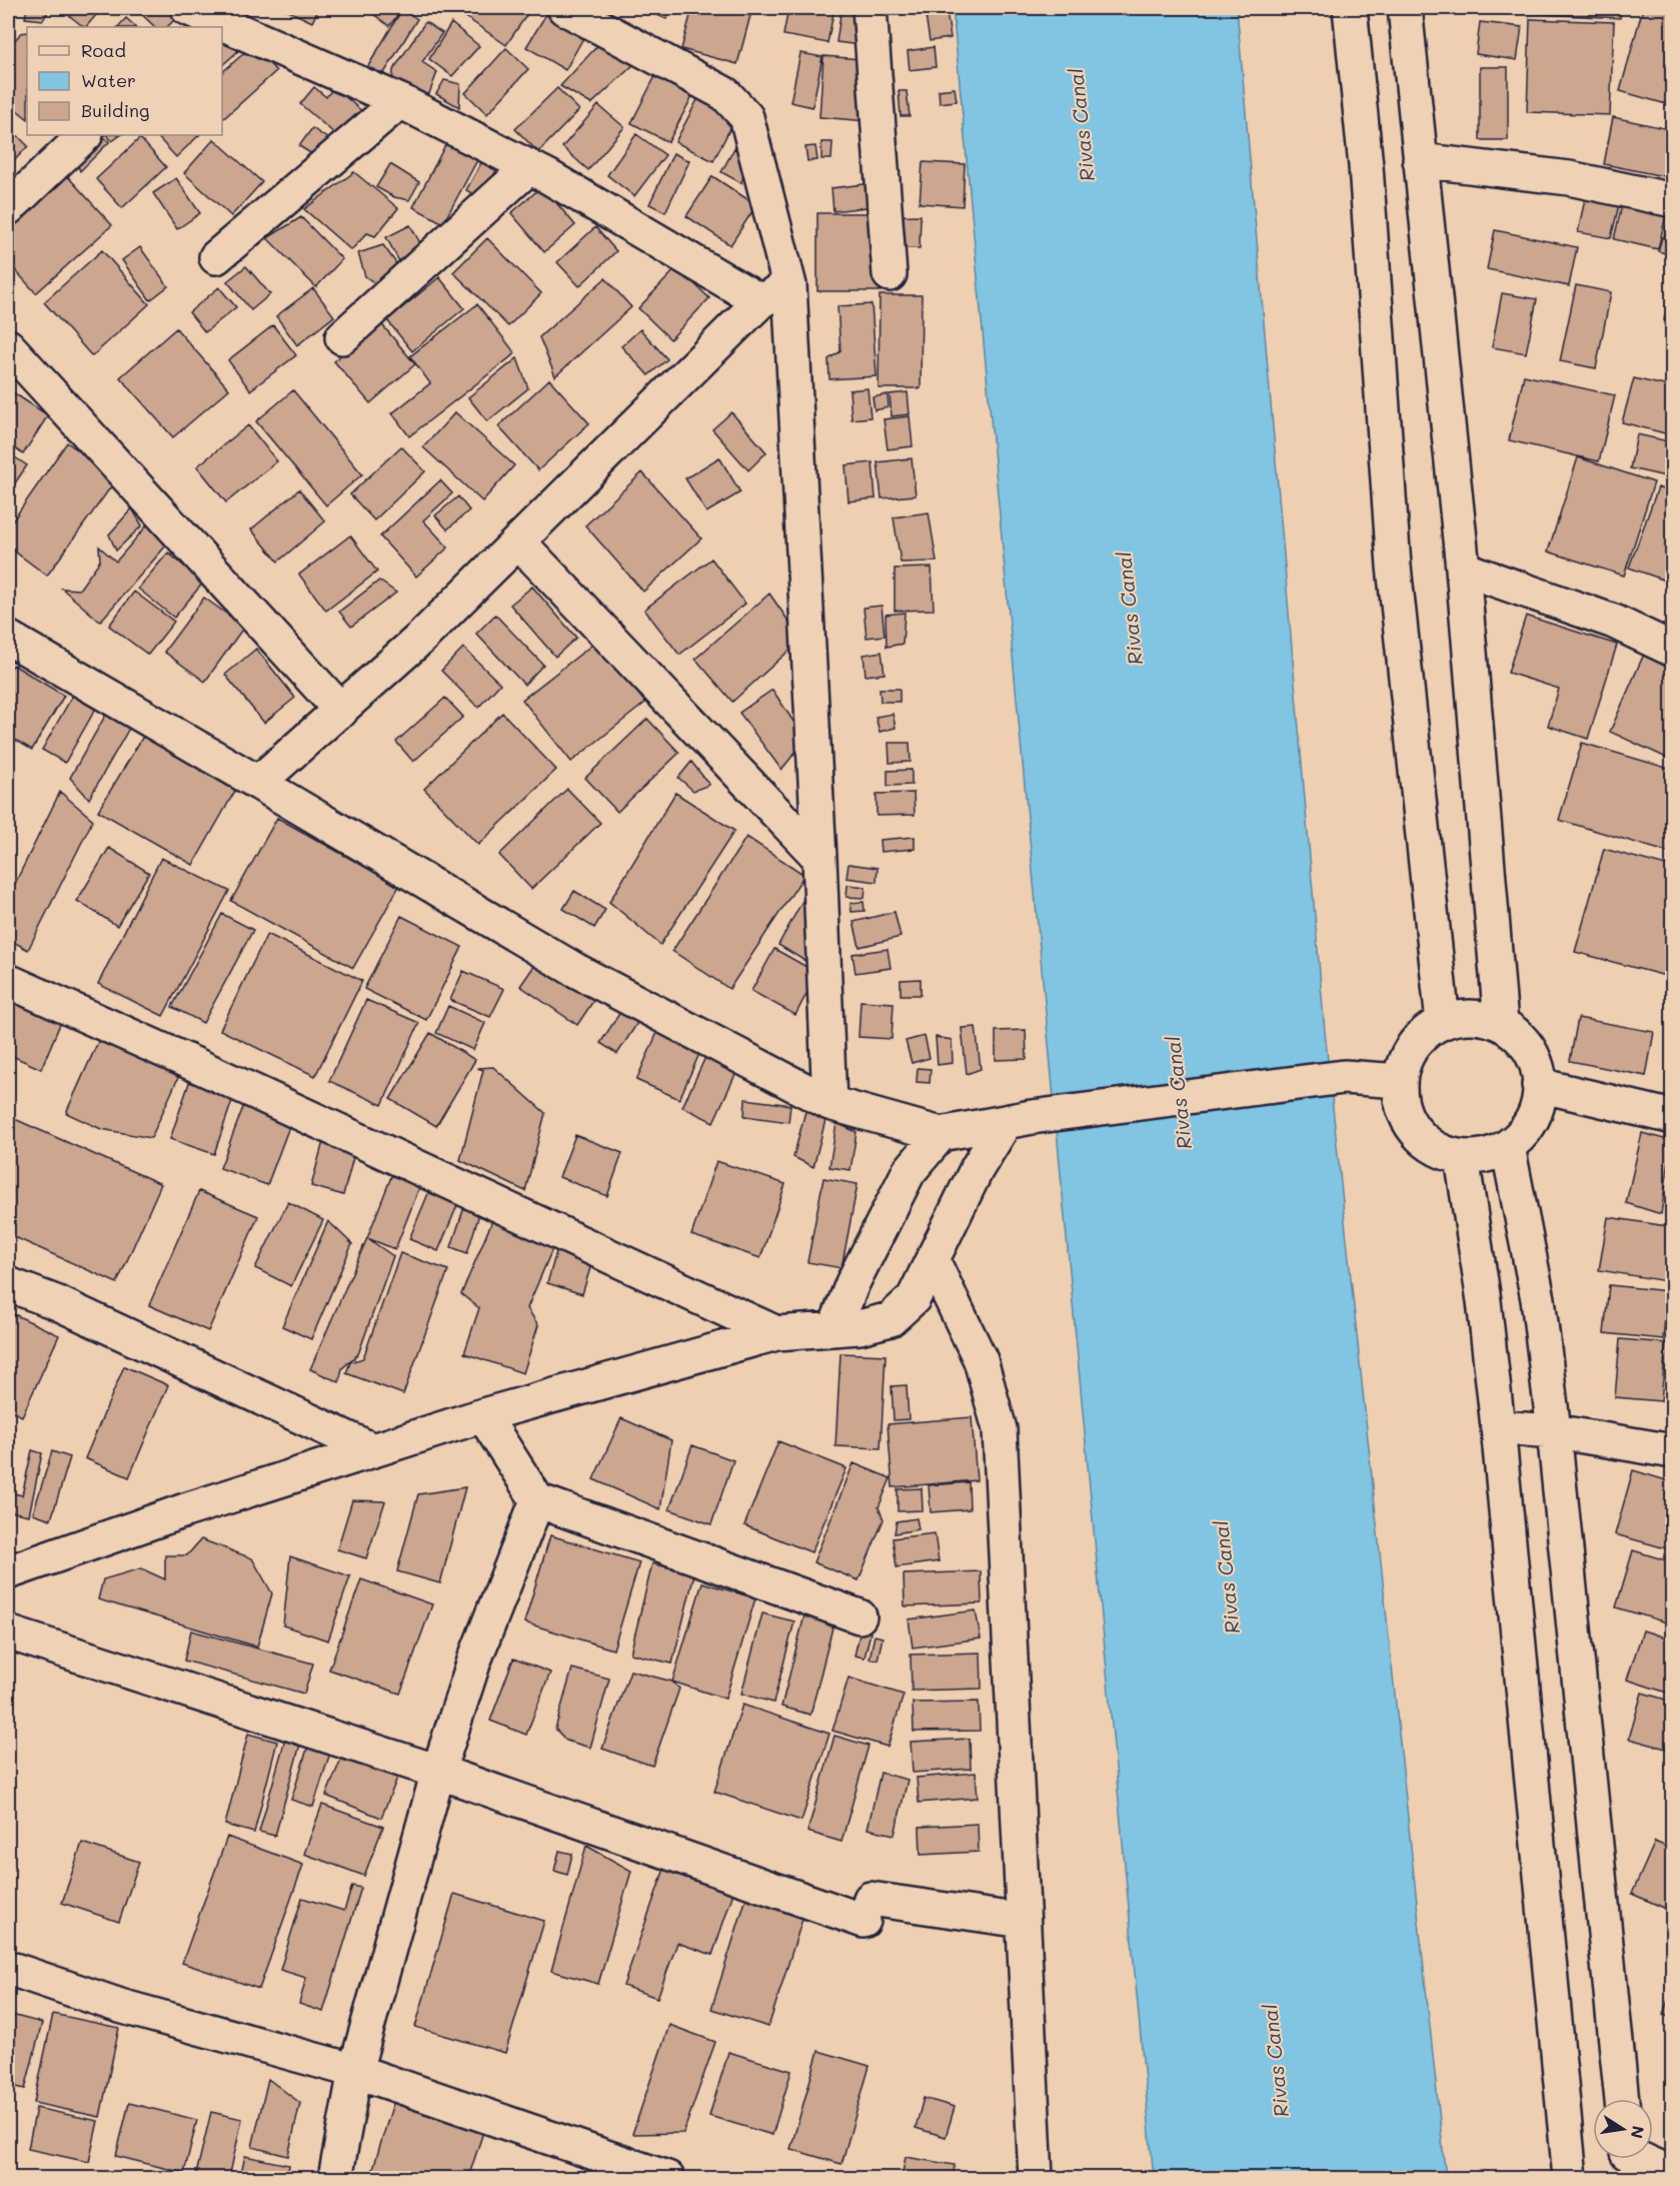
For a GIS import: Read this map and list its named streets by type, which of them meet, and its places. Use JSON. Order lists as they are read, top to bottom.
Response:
{
  "water": ["Rivas Canal"],
  "legend": ["Road", "Water", "Building"],
  "north": "right"
}
